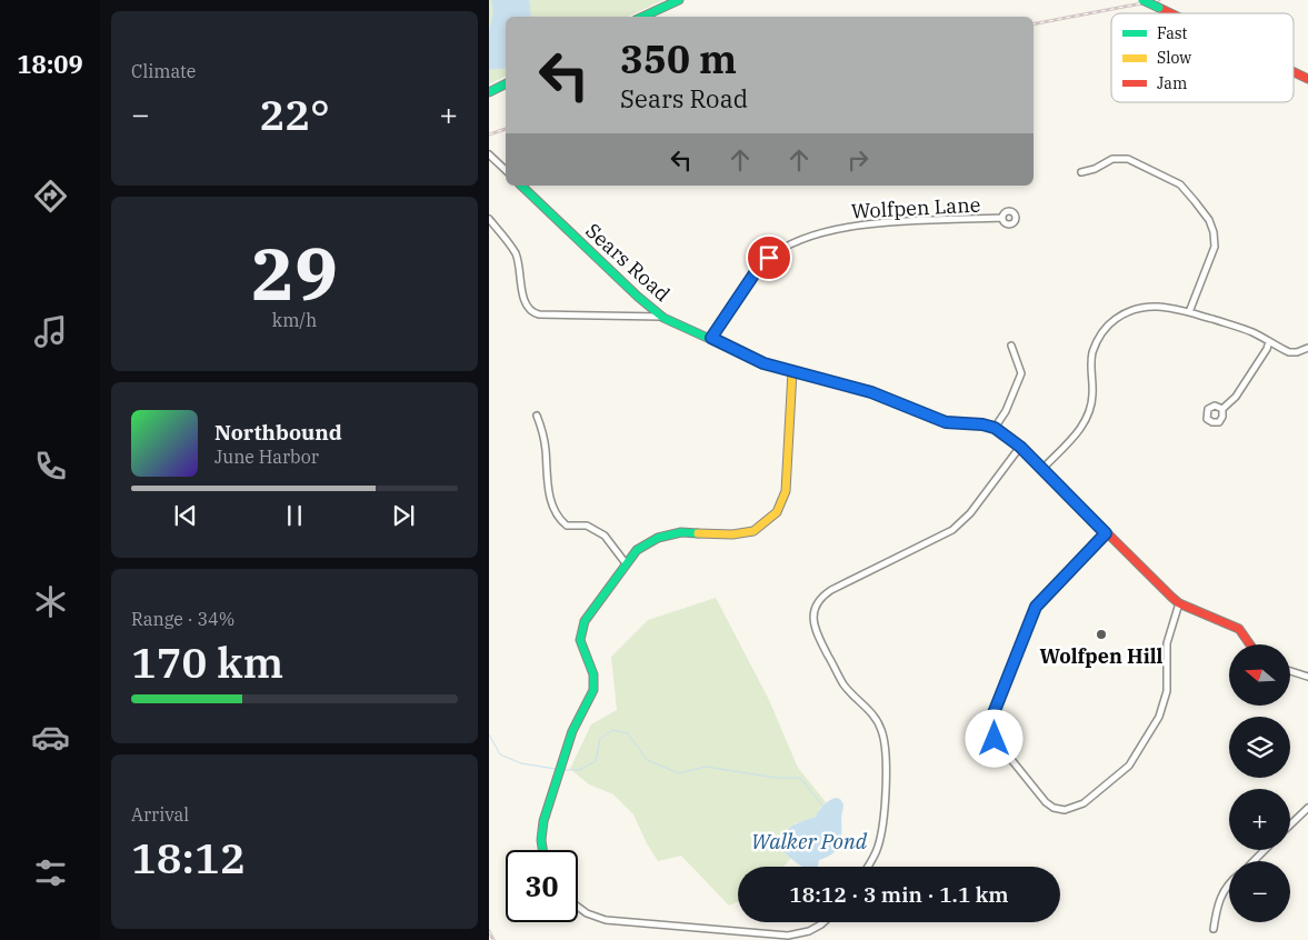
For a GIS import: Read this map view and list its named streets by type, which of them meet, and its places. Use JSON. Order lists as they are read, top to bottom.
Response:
{
  "streets": {
    "street": ["Wolfpen Lane", "Sears Road"]
  },
  "crossings": [
    ["Wolfpen Lane", "Sears Road"]
  ],
  "water": ["Walker Pond"],
  "places": ["Wolfpen Hill"],
  "legend": ["Fast", "Slow", "Jam"],
  "north": "left",
  "page": {
    "tabs": "18:09",
    "tile": [
      "Climate",
      ["29", "km/h"],
      ["Range · 34%", "170 km"],
      ["Arrival", "18:12"]
    ],
    "turn": ["350 m", "Sears Road"],
    "heat": ["−", "22°", "+"],
    "song": ["Northbound", "June Harbor"],
    "map_buttons": ["+", "−"],
    "limit": "30",
    "trip": "18:12 · 3 min · 1.1 km"
  }
}
